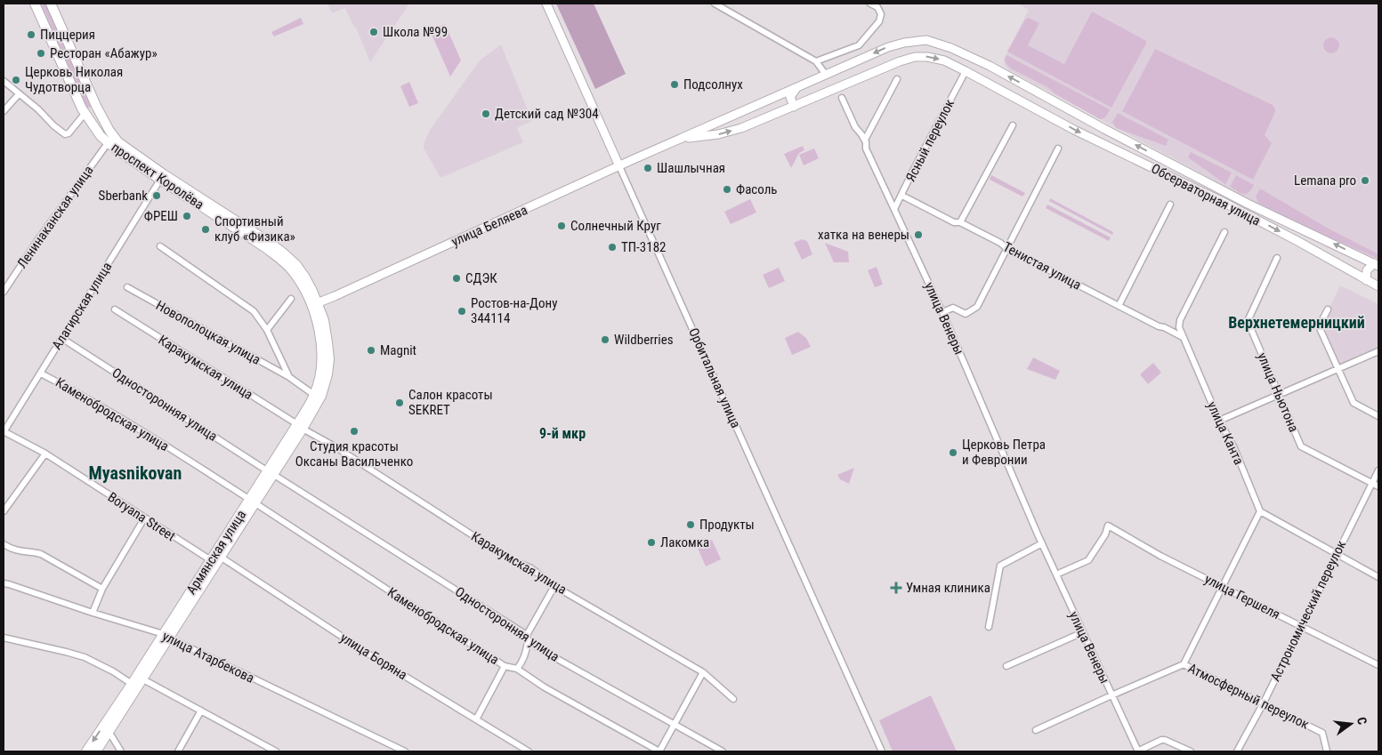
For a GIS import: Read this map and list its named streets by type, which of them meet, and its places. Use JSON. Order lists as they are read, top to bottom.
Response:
{
  "streets": {
    "main road": [
      "проспект Королёва",
      "Обсерваторная улица",
      "улица Беляева",
      "Орбитальная улица",
      "Армянская улица"
    ],
    "street": [
      "Ясный переулок",
      "Ленинаканская улица",
      "Тенистая улица",
      "Алагирская улица",
      "улица Венеры",
      "Новополоцкая улица",
      "Каракумская улица",
      "улица Ньютона",
      "Односторонняя улица",
      "Каменобродская улица",
      "улица Канта",
      "Boryana Street",
      "улица Гершеля",
      "Астрономический переулок",
      "улица Боряна",
      "улица Атарбекова",
      "Атмосферный переулок"
    ]
  },
  "crossings": [
    ["Ясный переулок", "Обсерваторная улица"],
    ["Ясный переулок", "Тенистая улица"],
    ["Ясный переулок", "улица Венеры"],
    ["проспект Королёва", "Ленинаканская улица"],
    ["проспект Королёва", "улица Беляева"],
    ["проспект Королёва", "Алагирская улица"],
    ["проспект Королёва", "Армянская улица"],
    ["Обсерваторная улица", "улица Беляева"],
    ["Обсерваторная улица", "Орбитальная улица"],
    ["улица Беляева", "Орбитальная улица"],
    ["Тенистая улица", "улица Канта"],
    ["Алагирская улица", "Односторонняя улица"],
    ["Алагирская улица", "Каменобродская улица"],
    ["Алагирская улица", "Boryana Street"],
    ["улица Венеры", "улица Гершеля"],
    ["улица Венеры", "Атмосферный переулок"],
    ["Новополоцкая улица", "Армянская улица"],
    ["Каракумская улица", "Армянская улица"],
    ["улица Ньютона", "Астрономический переулок"],
    ["Односторонняя улица", "Армянская улица"],
    ["Каменобродская улица", "Армянская улица"],
    ["Boryana Street", "Армянская улица"],
    ["Армянская улица", "улица Боряна"],
    ["Армянская улица", "улица Атарбекова"],
    ["улица Гершеля", "Астрономический переулок"],
    ["Астрономический переулок", "Атмосферный переулок"]
  ],
  "districts": ["Верхнетемерницкий", "9-й мкр", "Myasnikovan"],
  "places": {
    "other": [
      "Школа №99",
      "Пиццерия",
      "Ресторан «Абажур»",
      "Церковь Николая Чудотворца",
      "Подсолнух",
      "Детский сад №304",
      "Шашлычная",
      "Lemana pro",
      "Фасоль",
      "Sberbank",
      "ФРЕШ",
      "Солнечный Круг",
      "Спортивный клуб «Физика»",
      "хатка на венеры",
      "ТП-3182",
      "СДЭК",
      "Ростов-на-Дону 344114",
      "Wildberries",
      "Magnit",
      "Салон красоты SEKRET",
      "Студия красоты Оксаны Васильченко",
      "Церковь Петра и Февронии",
      "Продукты",
      "Лакомка"
    ],
    "health": ["Умная клиника"]
  },
  "north": "right"
}
